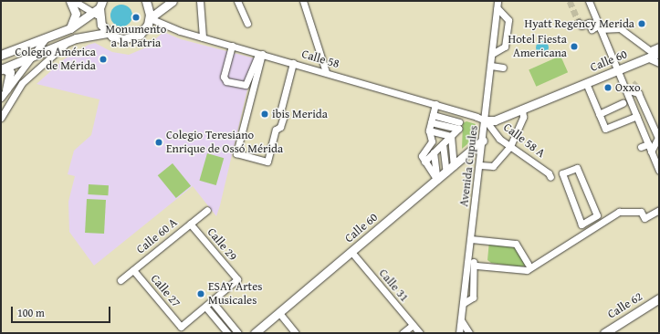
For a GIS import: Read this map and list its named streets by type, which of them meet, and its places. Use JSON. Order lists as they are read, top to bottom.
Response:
{
  "streets": {
    "main road": ["Calle 60", "Calle 62"],
    "street": [
      "Calle 58",
      "Calle 58 A",
      "Avenida Cupules",
      "Calle 60 A",
      "Calle 29",
      "Calle 31",
      "Calle 27"
    ]
  },
  "crossings": [
    ["Calle 58", "Calle 60"],
    ["Calle 58", "Calle 58 A"],
    ["Calle 58", "Avenida Cupules"],
    ["Calle 60", "Calle 58 A"],
    ["Calle 60", "Avenida Cupules"],
    ["Calle 60", "Calle 31"],
    ["Calle 58 A", "Avenida Cupules"],
    ["Calle 60 A", "Calle 29"],
    ["Calle 60 A", "Calle 27"]
  ],
  "places": [
    "Monumento a la Patria",
    "Hyatt Regency Merida",
    "Hotel Fiesta Americana",
    "Colegio América de Mérida",
    "Oxxo",
    "ibis Merida",
    "Colegio Teresiano Enrique de Ossó Mérida",
    "ESAY Artes Musicales"
  ],
  "scale_bar": "100 m"
}
